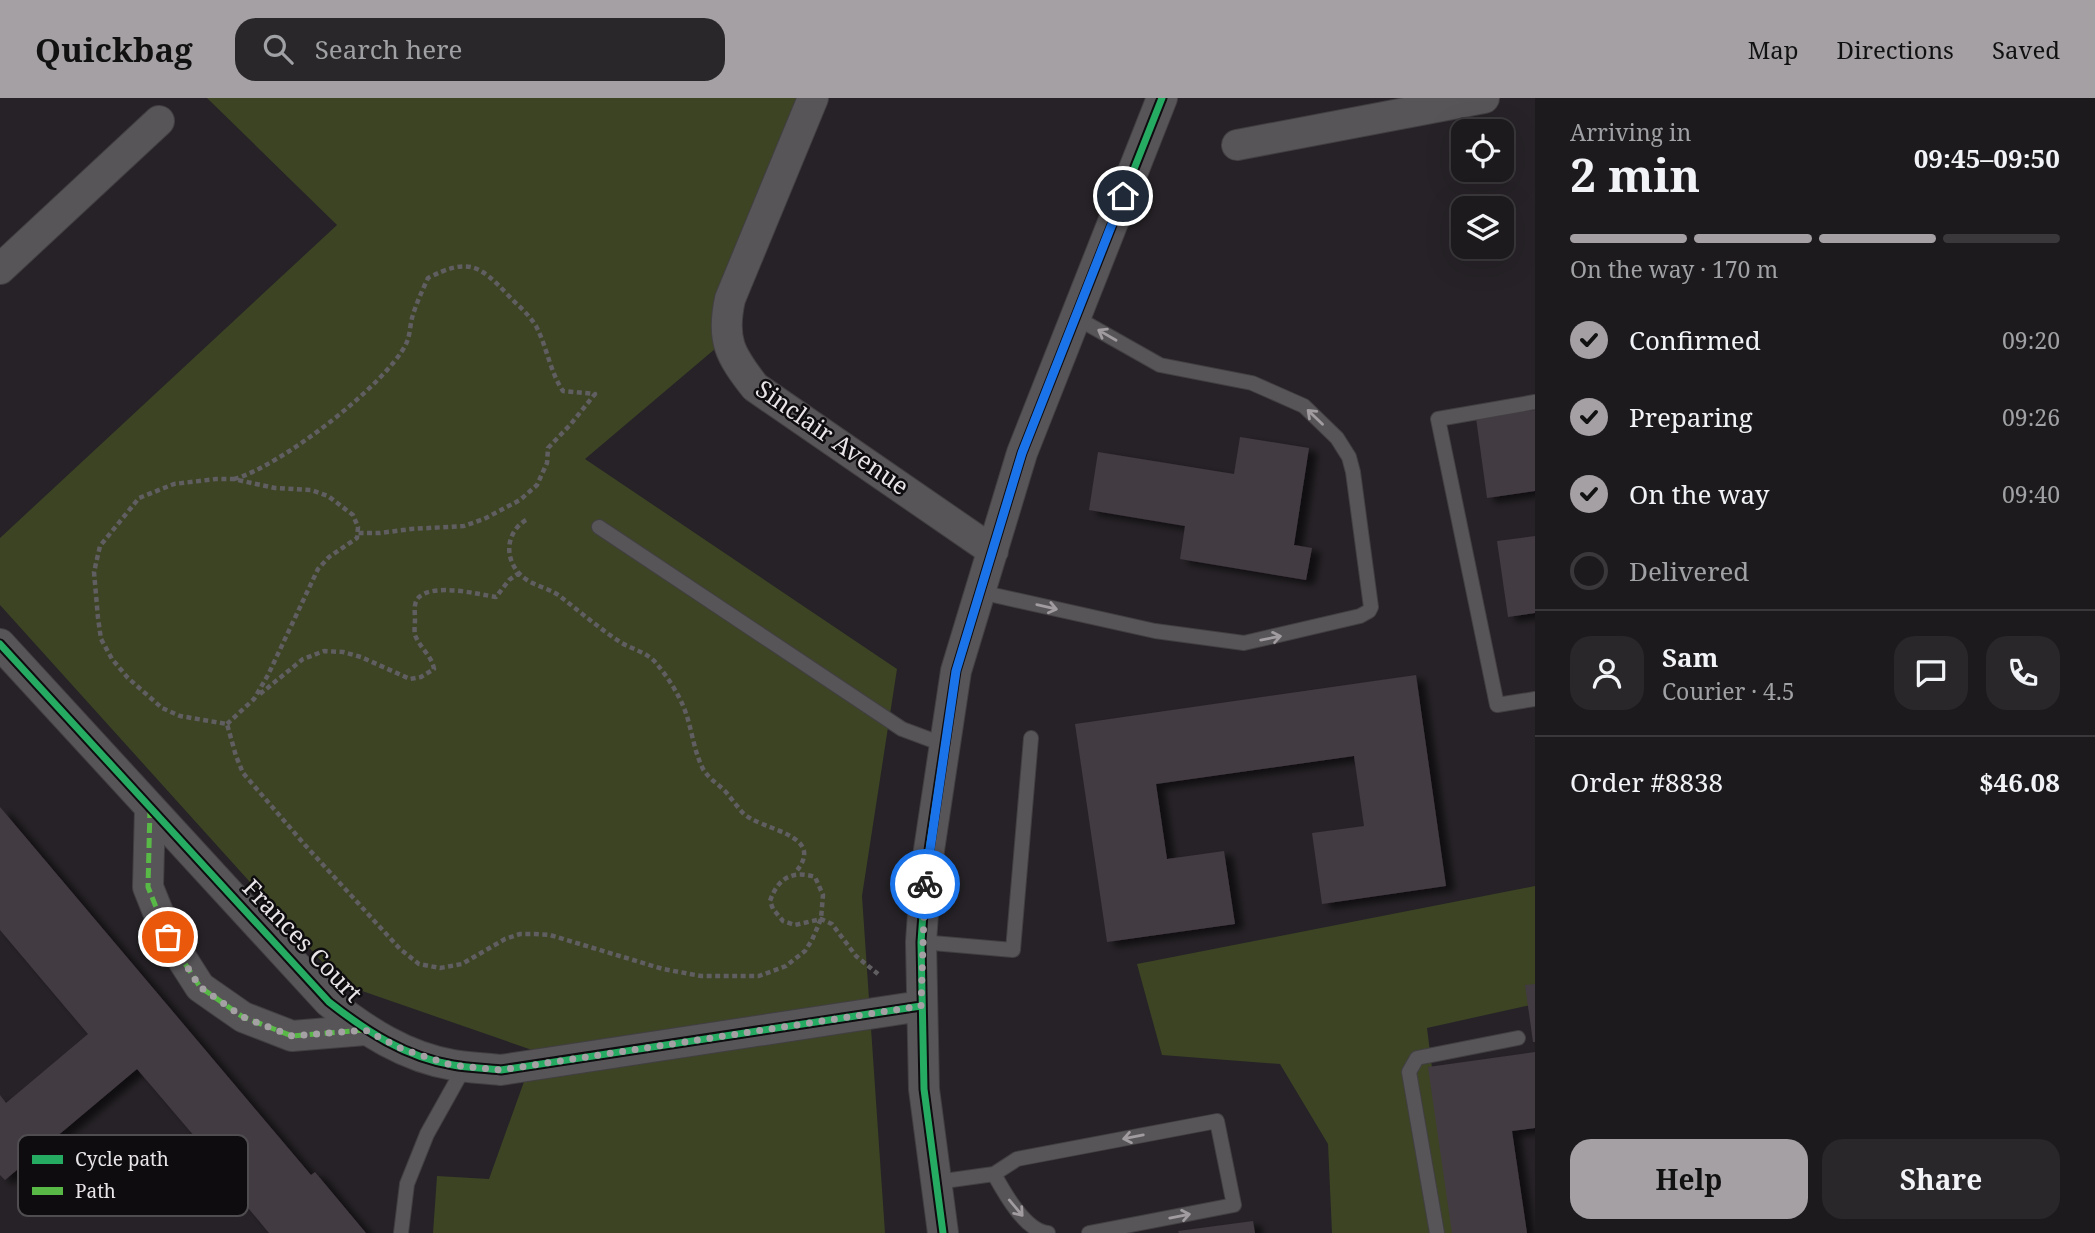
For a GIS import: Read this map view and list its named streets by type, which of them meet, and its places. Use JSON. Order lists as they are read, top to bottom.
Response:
{
  "streets": {
    "street": ["Sinclair Avenue", "Frances Court"]
  },
  "legend": ["Cycle path", "Path"],
  "page": {
    "header": "Quickbag",
    "search": "Search here",
    "nav": ["Map", "Directions", "Saved"],
    "heading": ["2 min", "Arriving in", "09:45–09:50"],
    "panel": [
      "Sam",
      "Courier · 4.5",
      "Order #8838",
      "$46.08"
    ],
    "bar": "On the way · 170 m",
    "list": [
      ["Confirmed", "09:20"],
      ["Preparing", "09:26"],
      ["On the way", "09:40"],
      "Delivered"
    ],
    "buttons": ["Help", "Share"]
  }
}
